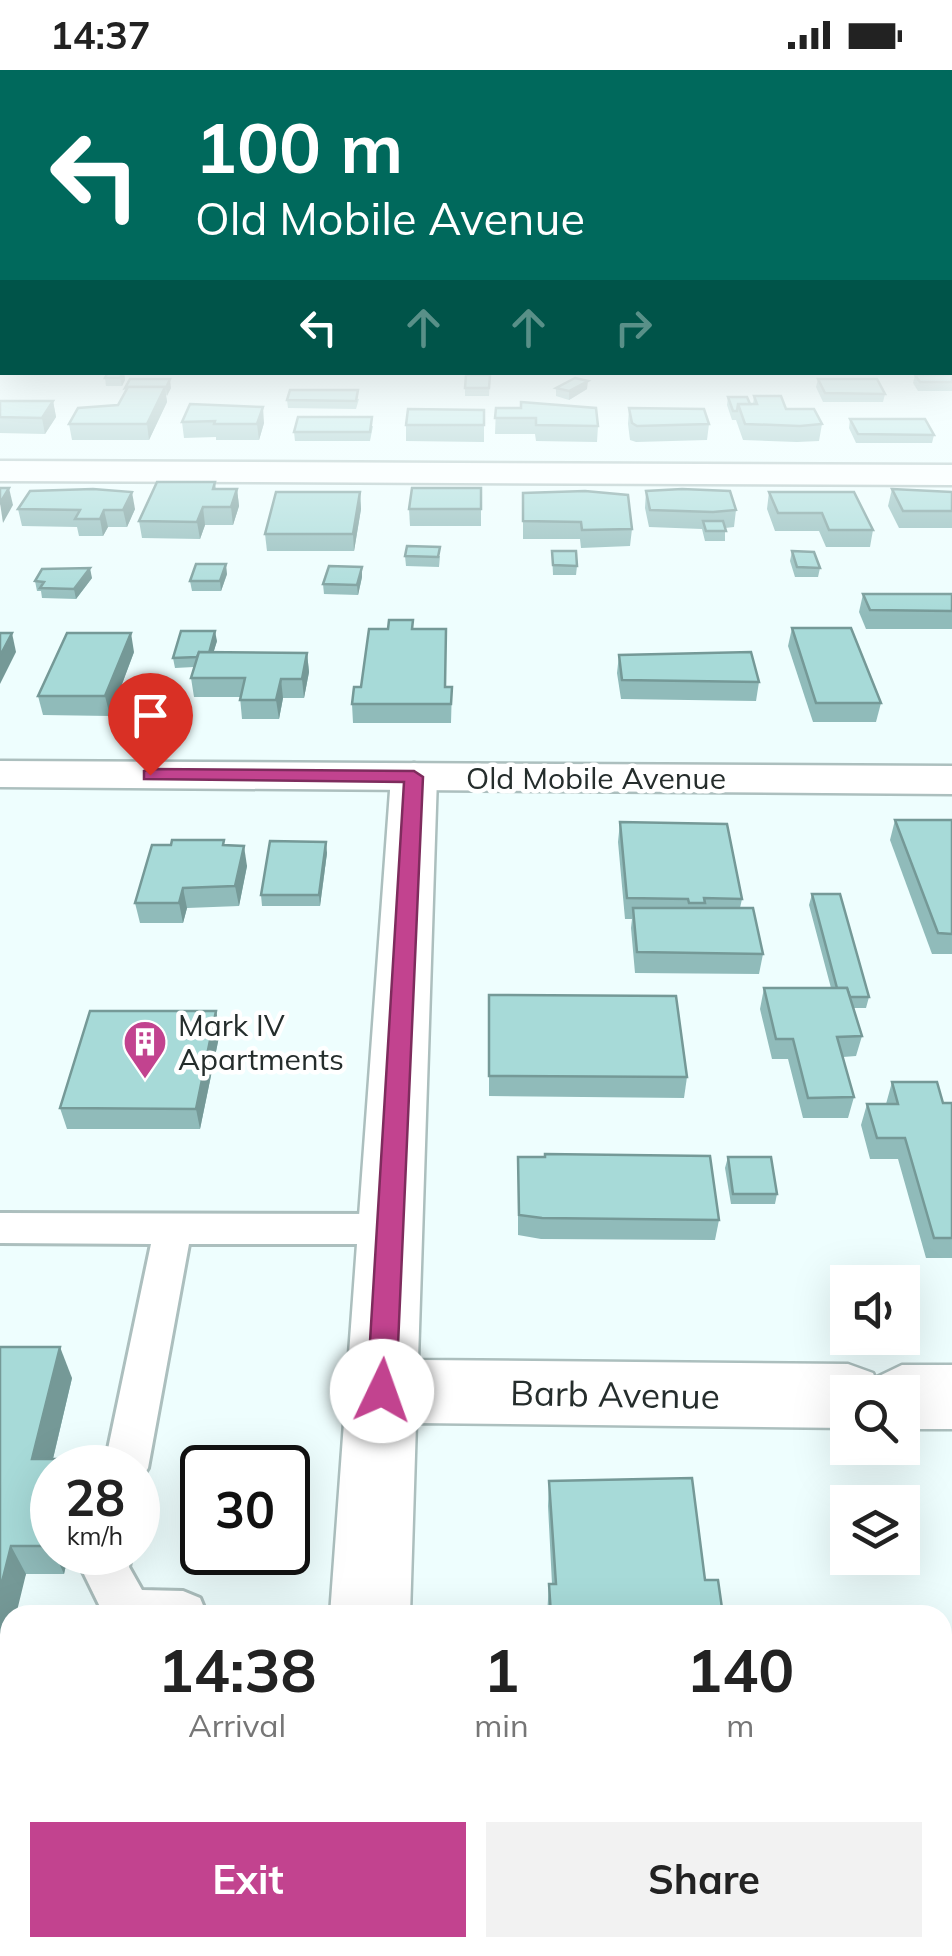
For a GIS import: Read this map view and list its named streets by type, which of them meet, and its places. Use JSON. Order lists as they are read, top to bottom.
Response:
{
  "streets": {
    "street": ["Old Mobile Avenue", "Barb Avenue"]
  },
  "places": {
    "building": ["Mark IV Apartments"]
  },
  "page": {
    "status": "14:37",
    "turn": ["100 m", "Old Mobile Avenue"],
    "speed": "28 km/h",
    "limit": "30",
    "eta": [
      "14:38",
      "Arrival",
      "1",
      "min",
      "140",
      "m"
    ],
    "buttons": ["Exit", "Share"]
  }
}
